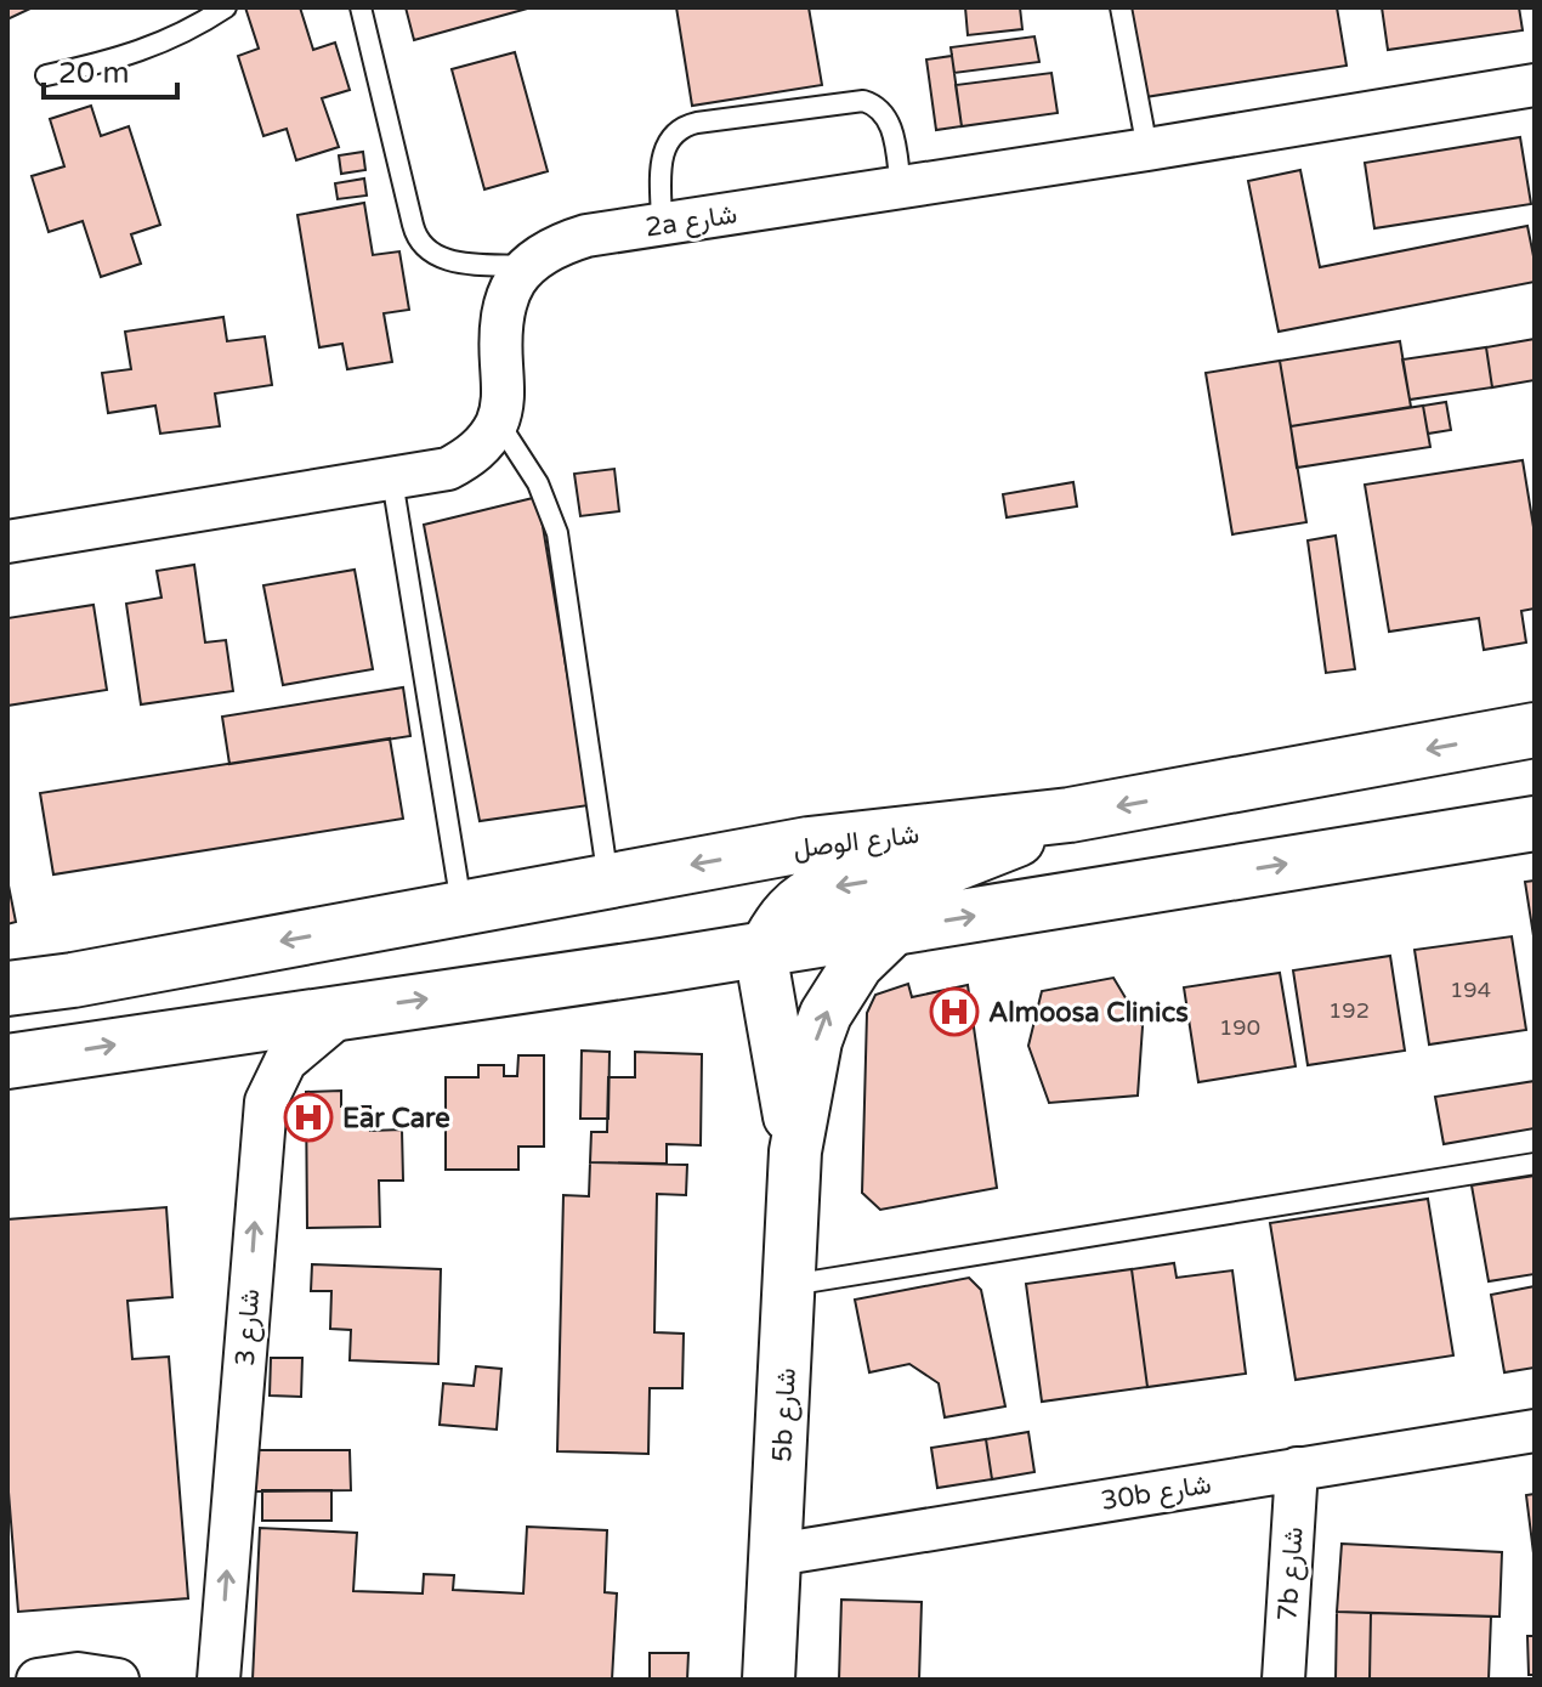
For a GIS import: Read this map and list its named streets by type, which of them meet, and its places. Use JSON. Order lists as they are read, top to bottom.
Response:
{
  "streets": {
    "main road": ["شارع الوصل"],
    "street": [
      "2a شارع",
      "شارع 3",
      "5b شارع",
      "30b شارع",
      "7b شارع"
    ]
  },
  "crossings": [
    ["5b شارع", "30b شارع"],
    ["30b شارع", "7b شارع"]
  ],
  "one_way": ["شارع 3"],
  "places": {
    "hospital": ["Almoosa Clinics", "Ear Care"]
  },
  "house_numbers": ["194", "192", "190"],
  "scale_bar": "20 m"
}
